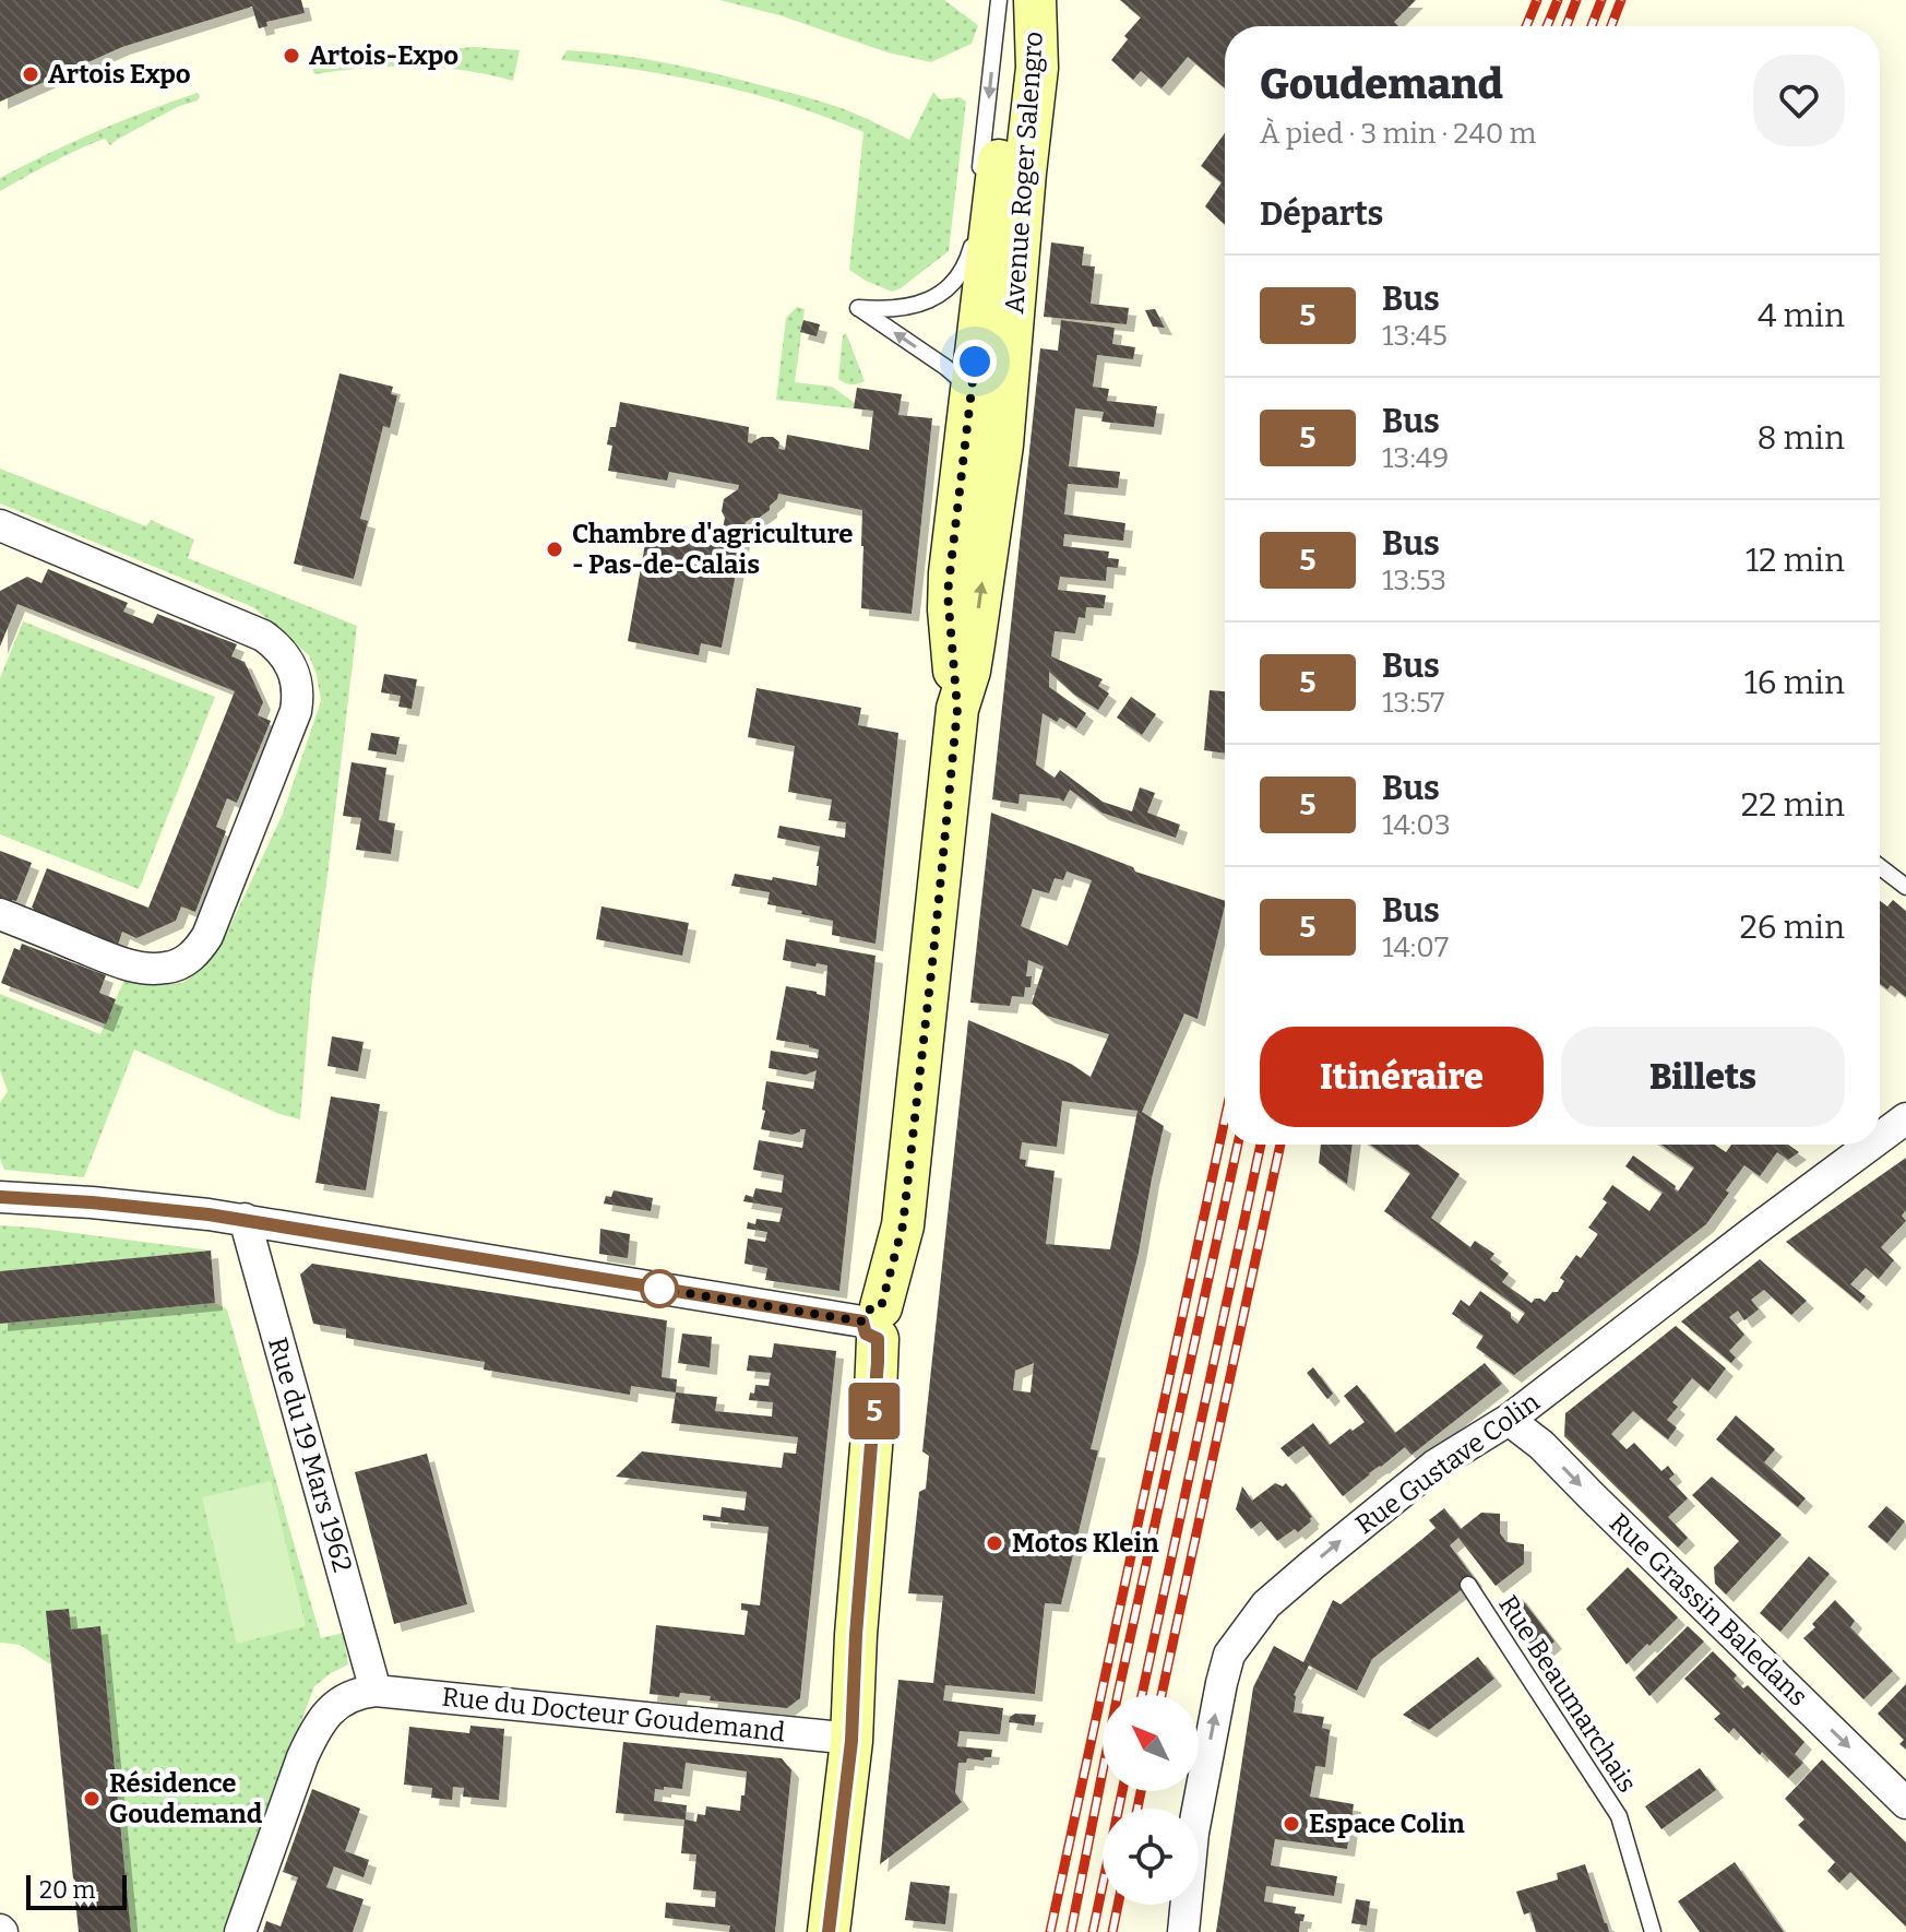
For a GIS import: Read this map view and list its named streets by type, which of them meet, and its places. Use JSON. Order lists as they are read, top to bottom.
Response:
{
  "streets": {
    "street": [
      "Avenue Roger Salengro",
      "Rue du 19 Mars 1962",
      "Rue Gustave Colin",
      "Rue Grassin Baledans",
      "Rue du Docteur Goudemand"
    ],
    "lane": ["Rue Beaumarchais"]
  },
  "crossings": [
    ["Avenue Roger Salengro", "Rue du Docteur Goudemand"],
    ["Rue du 19 Mars 1962", "Rue du Docteur Goudemand"],
    ["Rue Gustave Colin", "Rue Grassin Baledans"]
  ],
  "one_way": ["Rue Gustave Colin", "Rue Grassin Baledans"],
  "places": [
    "Artois-Expo",
    "Artois Expo",
    "Chambre d'agriculture - Pas-de-Calais",
    "Motos Klein",
    "Résidence Goudemand",
    "Espace Colin"
  ],
  "lines": ["bus line 5"],
  "scale_bar": "20 m",
  "north": "top left",
  "page": {
    "on_map": "5",
    "heading": [
      ["Goudemand", "À pied · 3 min · 240 m"],
      "Départs"
    ],
    "list": [
      {
        "mark": "5",
        "name": "Bus",
        "note": "13:45",
        "value": "4 min"
      },
      {
        "mark": "5",
        "name": "Bus",
        "note": "13:49",
        "value": "8 min"
      },
      {
        "mark": "5",
        "name": "Bus",
        "note": "13:53",
        "value": "12 min"
      },
      {
        "mark": "5",
        "name": "Bus",
        "note": "13:57",
        "value": "16 min"
      },
      {
        "mark": "5",
        "name": "Bus",
        "note": "14:03",
        "value": "22 min"
      },
      {
        "mark": "5",
        "name": "Bus",
        "note": "14:07",
        "value": "26 min"
      }
    ],
    "buttons": ["Itinéraire", "Billets"],
    "scale": "20 m"
  }
}
